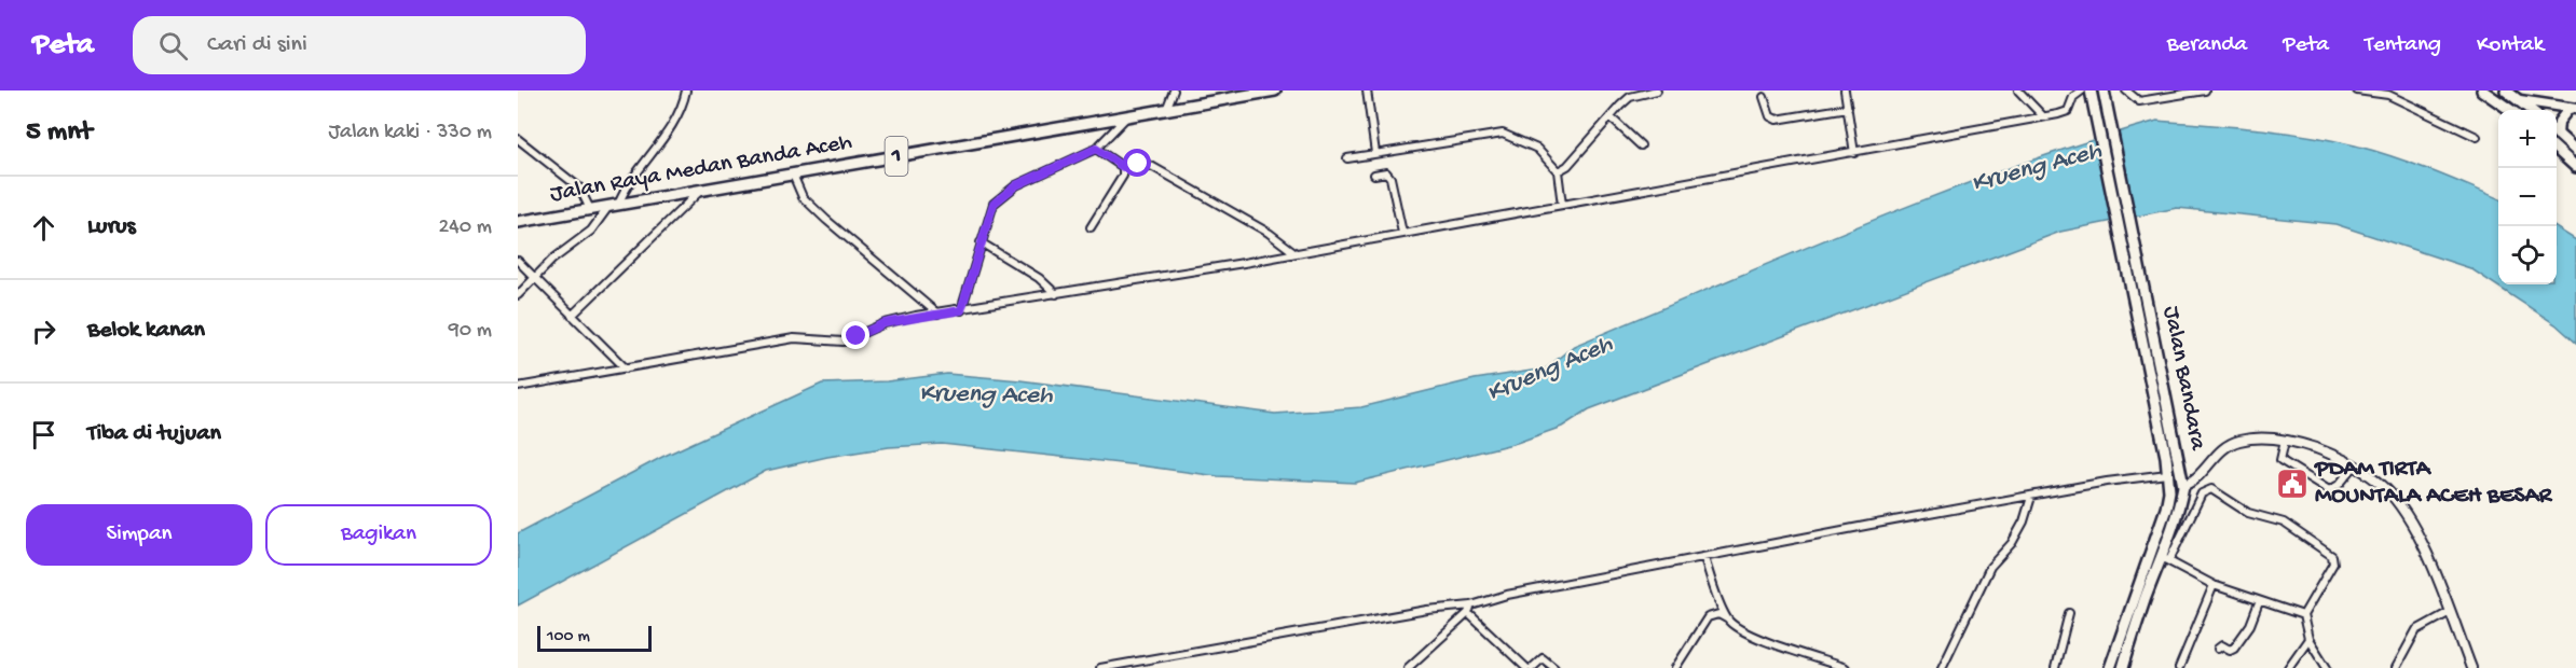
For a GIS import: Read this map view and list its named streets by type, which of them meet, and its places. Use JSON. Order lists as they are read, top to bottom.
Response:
{
  "streets": {
    "highway": ["1", "Jalan Raya Medan Banda Aceh", "Jalan Bandara"]
  },
  "water": ["Krueng Aceh"],
  "places": {
    "public building": ["PDAM TIRTA MOUNTALA ACEH BESAR"]
  },
  "scale_bar": "100 m",
  "page": {
    "header": "Peta",
    "search": "Cari di sini",
    "nav": [
      "Beranda",
      "Peta",
      "Tentang",
      "Kontak"
    ],
    "heading": ["5 mnt", "Jalan kaki · 330 m"],
    "map_buttons": ["+", "−"],
    "list": [
      ["Lurus", "240 m"],
      ["Belok kanan", "90 m"],
      "Tiba di tujuan"
    ],
    "buttons": ["Simpan", "Bagikan"],
    "scale": "100 m"
  }
}
